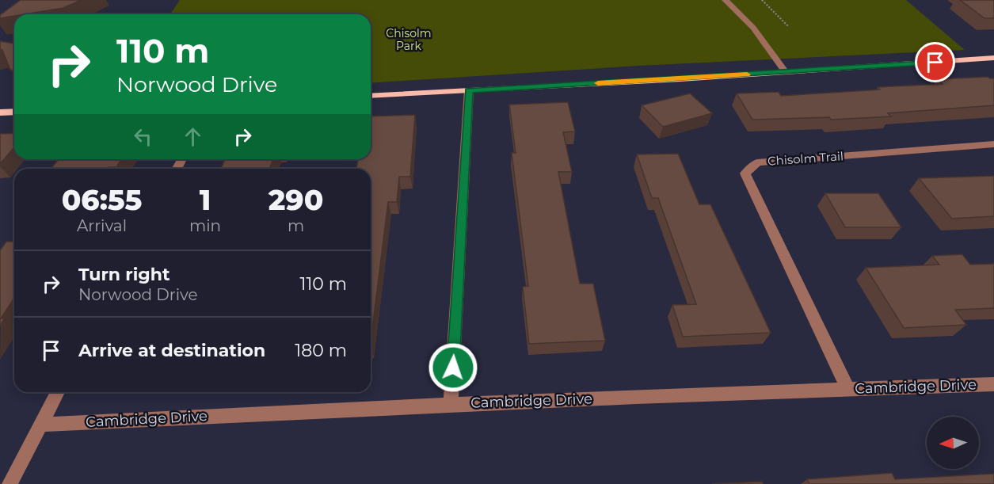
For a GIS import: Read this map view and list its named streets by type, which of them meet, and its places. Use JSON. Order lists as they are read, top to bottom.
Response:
{
  "streets": {
    "street": ["Chisolm Trail", "Cambridge Drive"]
  },
  "crossings": [
    ["Chisolm Trail", "Cambridge Drive"]
  ],
  "parks": ["Chisolm Park"],
  "north": "left",
  "page": {
    "turn": ["110 m", "Norwood Drive"],
    "eta": [
      "06:55",
      "Arrival",
      "1",
      "min",
      "290",
      "m"
    ],
    "list": [
      {
        "name": "Turn right",
        "note": "Norwood Drive",
        "value": "110 m"
      },
      {
        "name": "Arrive at destination",
        "value": "180 m"
      }
    ]
  }
}
